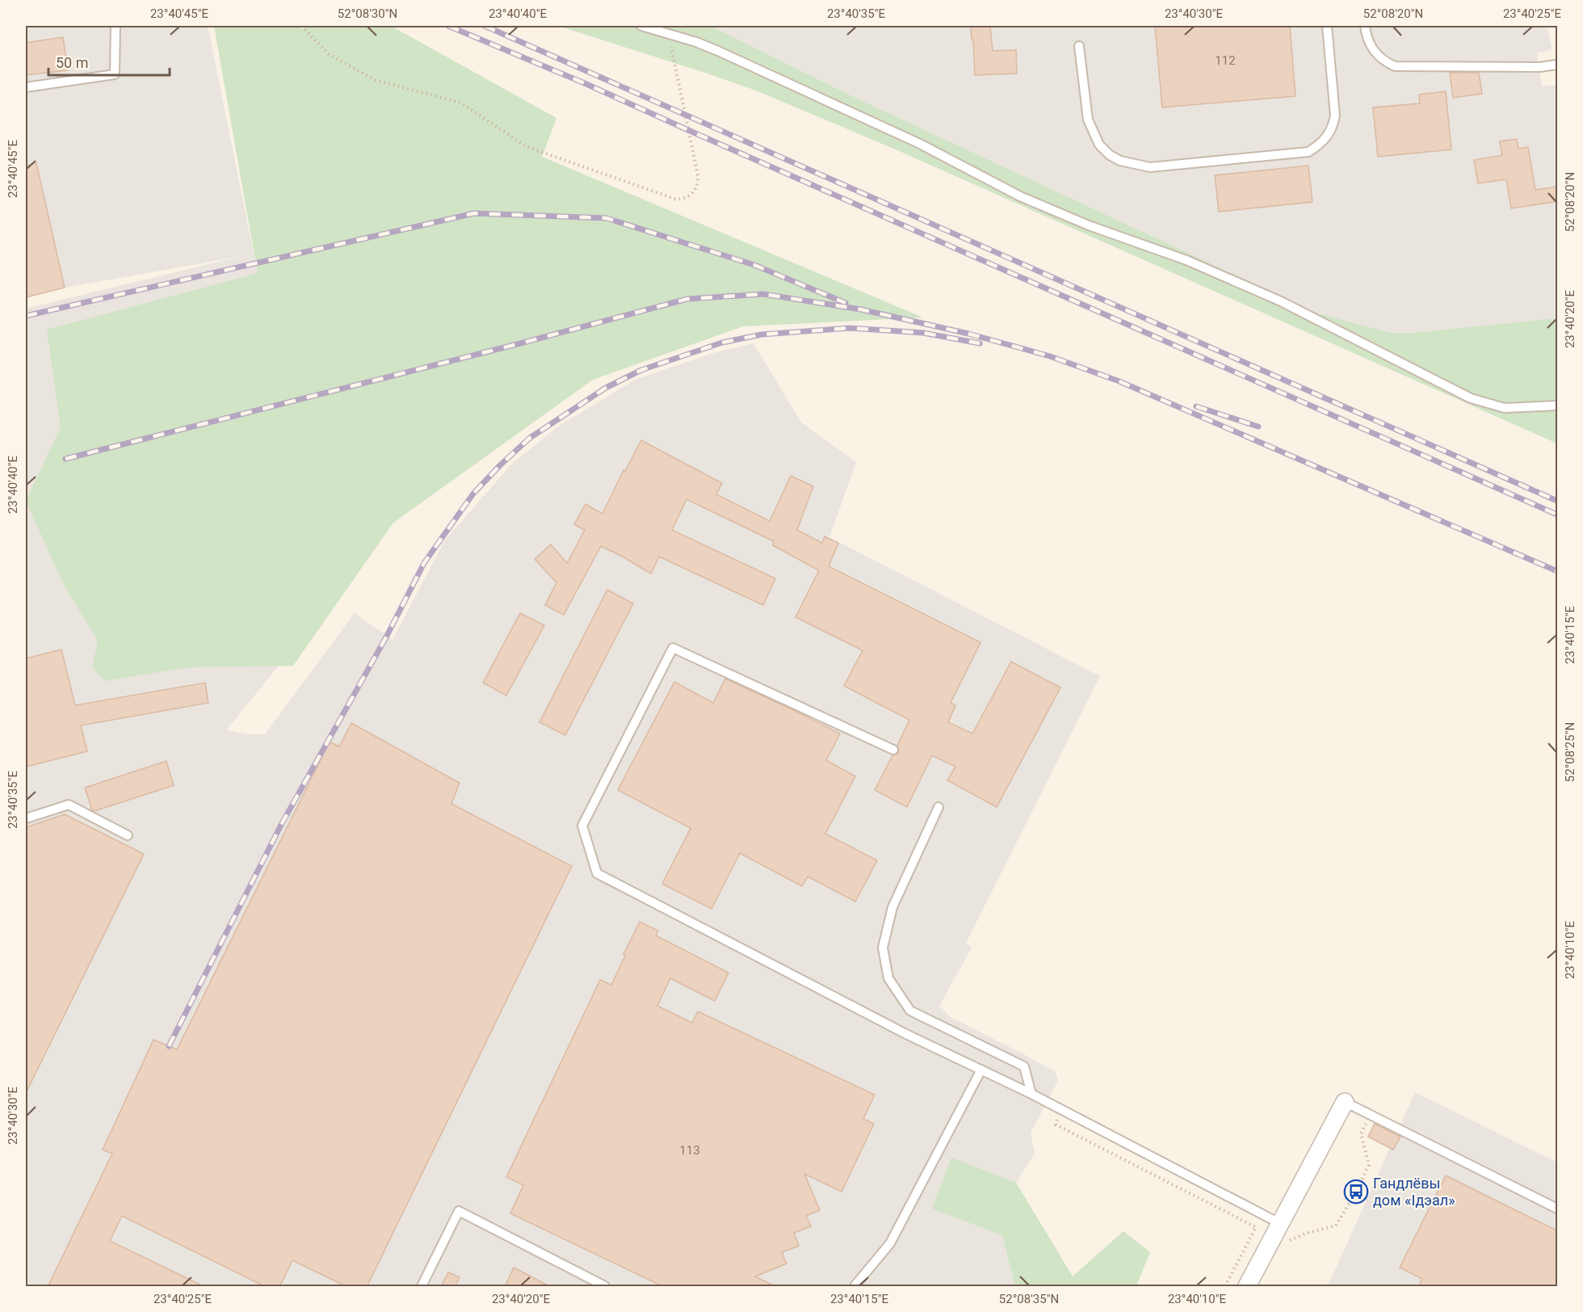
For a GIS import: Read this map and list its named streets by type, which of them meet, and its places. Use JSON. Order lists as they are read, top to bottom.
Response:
{
  "places": {
    "bus stop": ["Гандлёвы дом «Ідэал»"]
  },
  "house_numbers": ["112", "113"],
  "scale_bar": "50 m",
  "coordinates": [
    "23°40'45\"E",
    "52°08'30\"N",
    "23°40'40\"E",
    "23°40'35\"E",
    "23°40'30\"E",
    "52°08'20\"N",
    "23°40'25\"E",
    "23°40'20\"E",
    "23°40'15\"E",
    "52°08'25\"N",
    "23°40'10\"E",
    "52°08'35\"N"
  ]
}
